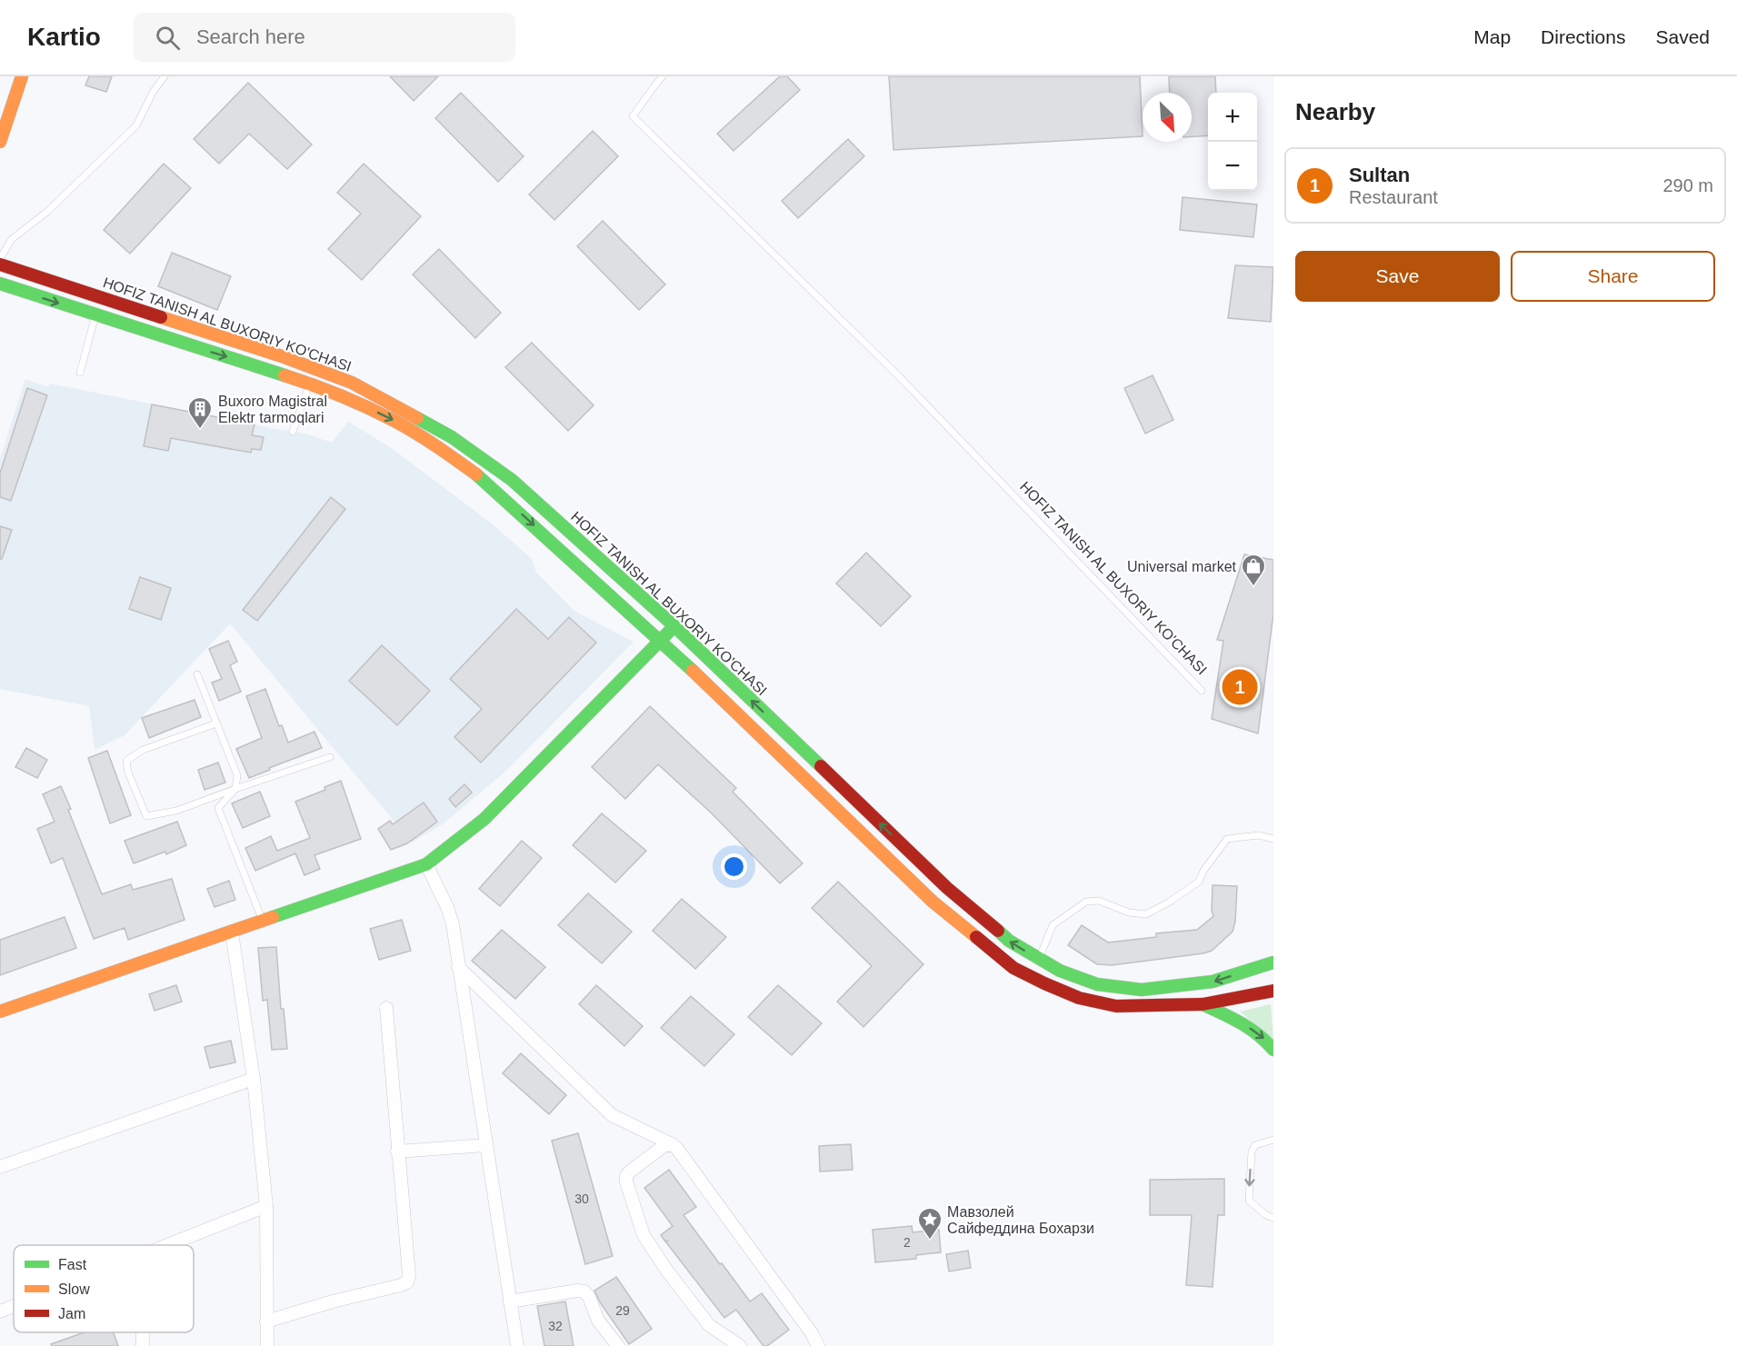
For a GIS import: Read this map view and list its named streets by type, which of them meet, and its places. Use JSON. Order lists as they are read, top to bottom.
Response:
{
  "streets": {
    "main road": ["HOFIZ TANISH AL BUXORIY KO'CHASI"]
  },
  "places": {
    "building": ["Buxoro Magistral Elektr tarmoqlari"],
    "shop": ["Universal market"],
    "place": ["Мавзолей Сайфеддина Бохарзи"]
  },
  "house_numbers": [
    "30",
    "2",
    "29",
    "32"
  ],
  "legend": ["Fast", "Slow", "Jam"],
  "north": "bottom right",
  "page": {
    "header": "Kartio",
    "search": "Search here",
    "nav": ["Map", "Directions", "Saved"],
    "heading": "Nearby",
    "map_buttons": ["+", "−"],
    "list": [
      {
        "mark": "1",
        "name": "Sultan",
        "note": "Restaurant",
        "value": "290 m"
      }
    ],
    "buttons": ["Save", "Share"],
    "pins": "1"
  }
}
